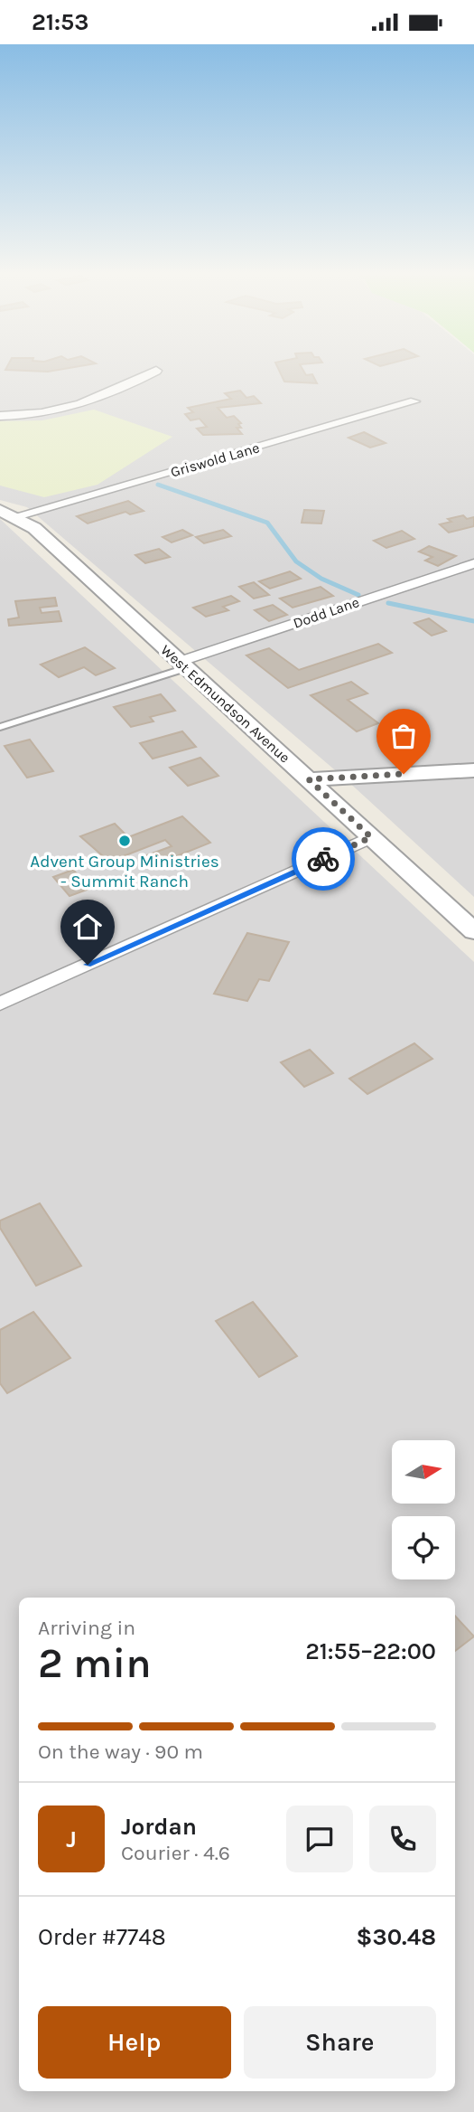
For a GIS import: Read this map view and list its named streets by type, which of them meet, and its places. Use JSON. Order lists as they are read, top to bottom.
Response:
{
  "streets": {
    "street": ["Griswold Lane", "Dodd Lane", "West Edmundson Avenue"]
  },
  "crossings": [
    ["Griswold Lane", "West Edmundson Avenue"],
    ["Dodd Lane", "West Edmundson Avenue"]
  ],
  "places": ["Advent Group Ministries - Summit Ranch"],
  "north": "right",
  "page": {
    "status": "21:53",
    "heading": ["2 min", "Arriving in", "21:55–22:00"],
    "panel": [
      "Jordan",
      "Courier · 4.6",
      "Order #7748",
      "$30.48"
    ],
    "bar": "On the way · 90 m",
    "round": "J",
    "buttons": ["Help", "Share"]
  }
}
